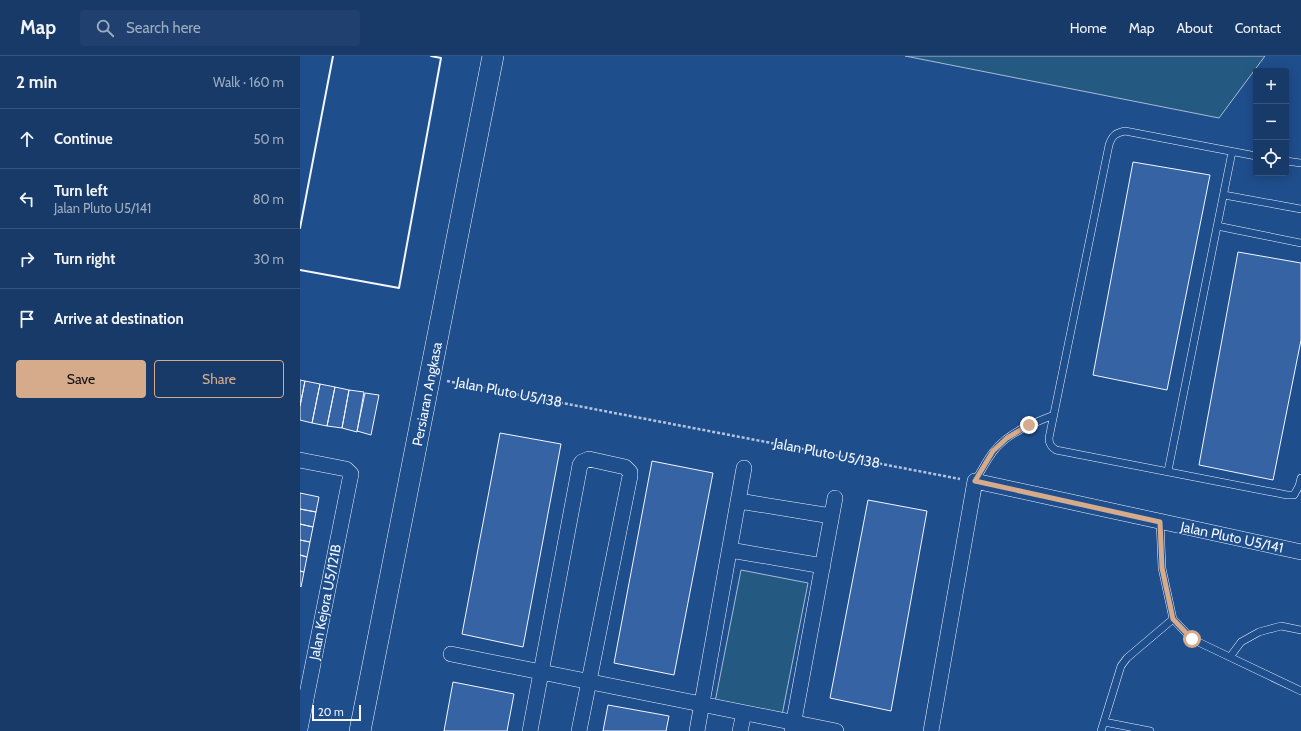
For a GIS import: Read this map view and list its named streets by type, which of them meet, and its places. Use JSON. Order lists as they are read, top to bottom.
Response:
{
  "streets": {
    "street": ["Persiaran Angkasa", "Jalan Pluto U5/141", "Jalan Kejora U5/121B"],
    "path": ["Jalan Pluto U5/138"]
  },
  "crossings": [
    ["Jalan Pluto U5/138", "Persiaran Angkasa"],
    ["Jalan Pluto U5/138", "Jalan Pluto U5/141"]
  ],
  "scale_bar": "20 m",
  "page": {
    "header": "Map",
    "search": "Search here",
    "nav": [
      "Home",
      "Map",
      "About",
      "Contact"
    ],
    "heading": ["2 min", "Walk · 160 m"],
    "map_buttons": ["+", "−"],
    "list": [
      ["Continue", "50 m"],
      ["Turn left", "Jalan Pluto U5/141", "80 m"],
      ["Turn right", "30 m"],
      "Arrive at destination"
    ],
    "buttons": ["Save", "Share"],
    "scale": "20 m"
  }
}
